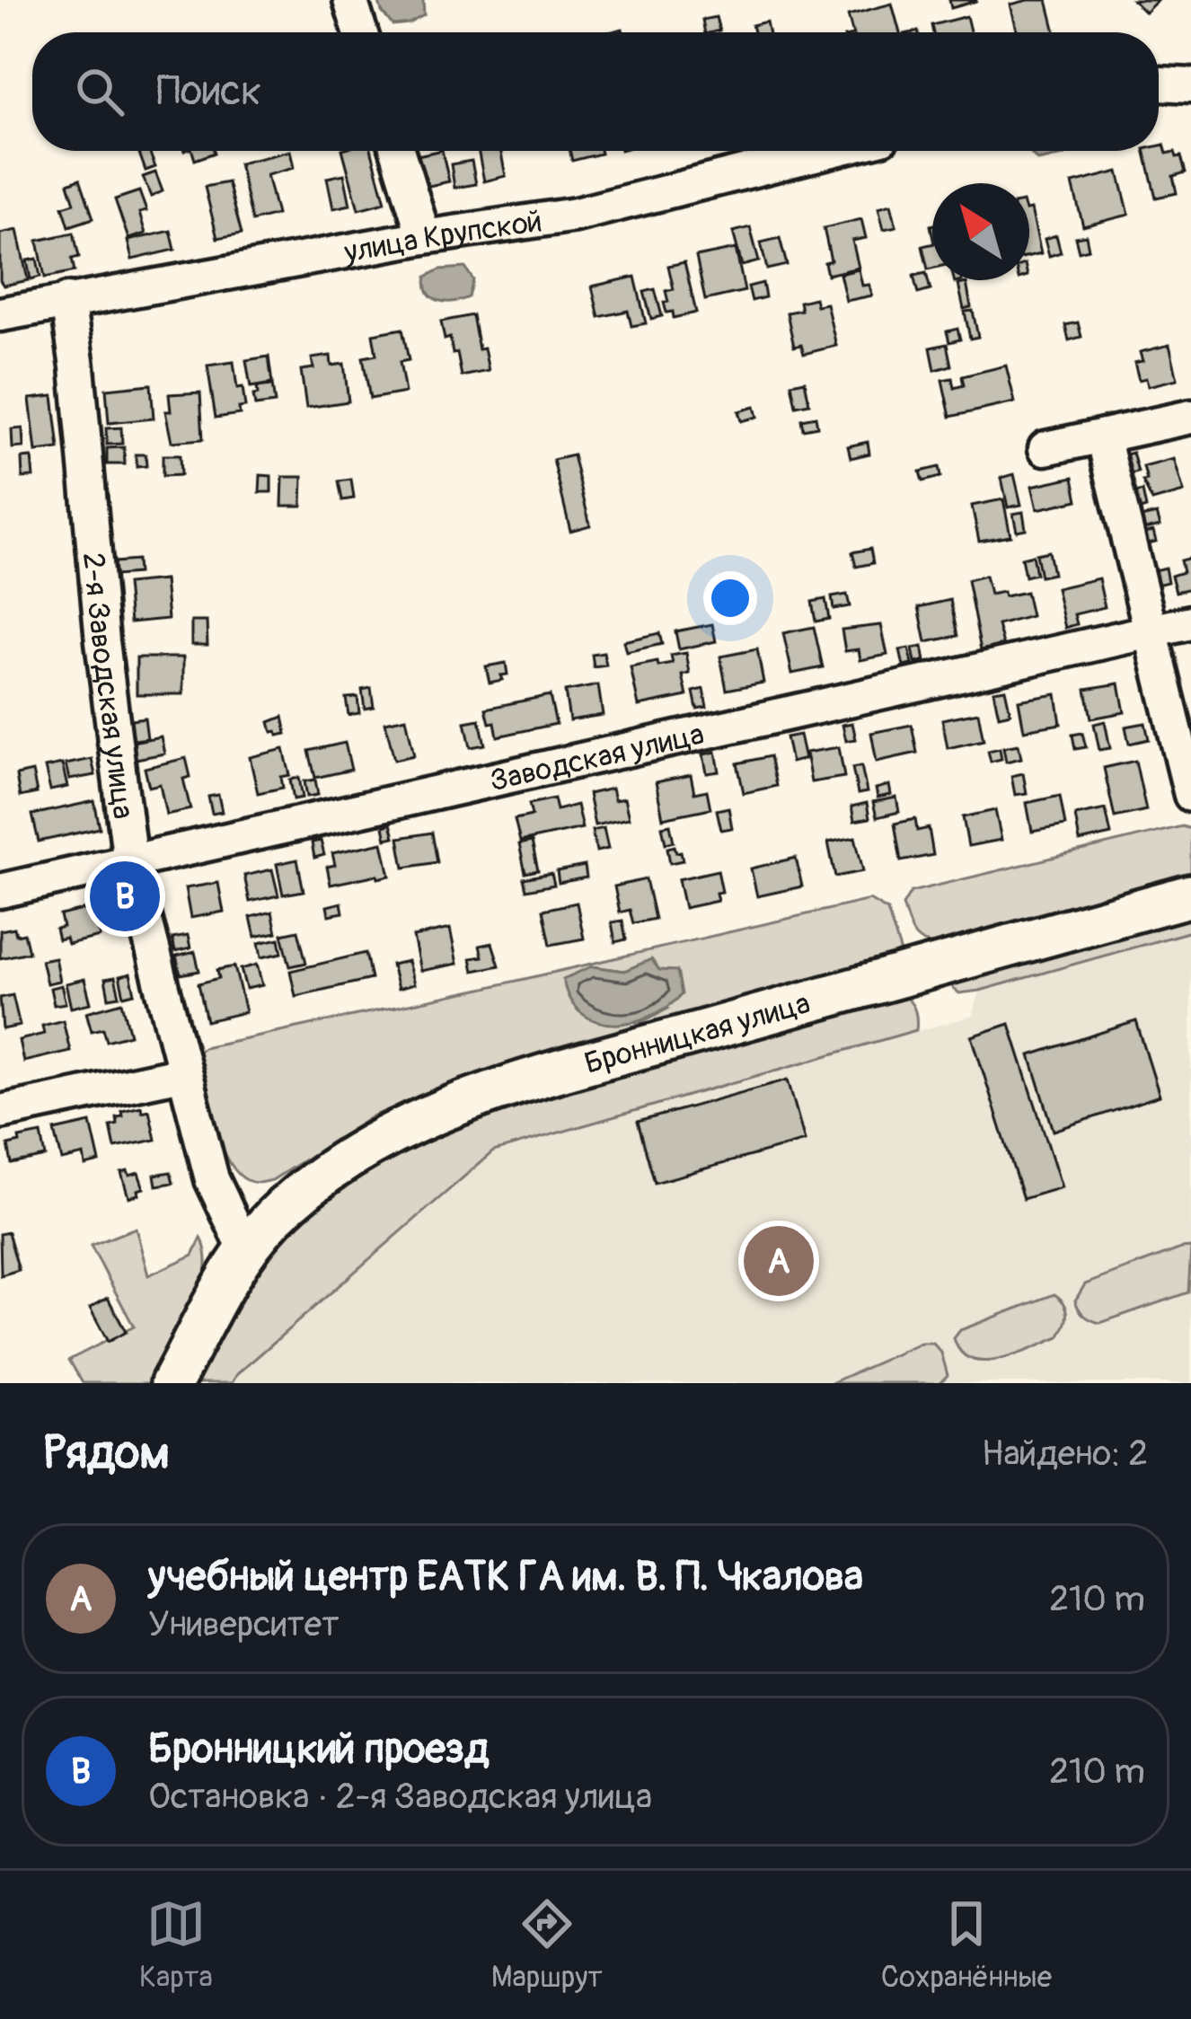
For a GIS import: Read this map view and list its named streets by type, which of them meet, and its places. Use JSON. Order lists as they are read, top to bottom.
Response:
{
  "streets": {
    "main road": ["Бронницкая улица"],
    "street": ["улица Крупской", "2-я Заводская улица", "Заводская улица"]
  },
  "crossings": [
    ["улица Крупской", "2-я Заводская улица"],
    ["2-я Заводская улица", "Заводская улица"],
    ["2-я Заводская улица", "Бронницкая улица"]
  ],
  "north": "top left",
  "page": {
    "search": "Поиск",
    "pins": ["B", "A"],
    "heading": ["Рядом", "Найдено: 2"],
    "list": [
      {
        "mark": "A",
        "name": "учебный центр ЕАТК ГА им. В. П. Чкалова",
        "note": "Университет",
        "value": "210 m"
      },
      {
        "mark": "B",
        "name": "Бронницкий проезд",
        "note": "Остановка · 2-я Заводская улица",
        "value": "210 m"
      }
    ],
    "nav": ["Карта", "Маршрут", "Сохранённые"]
  }
}
